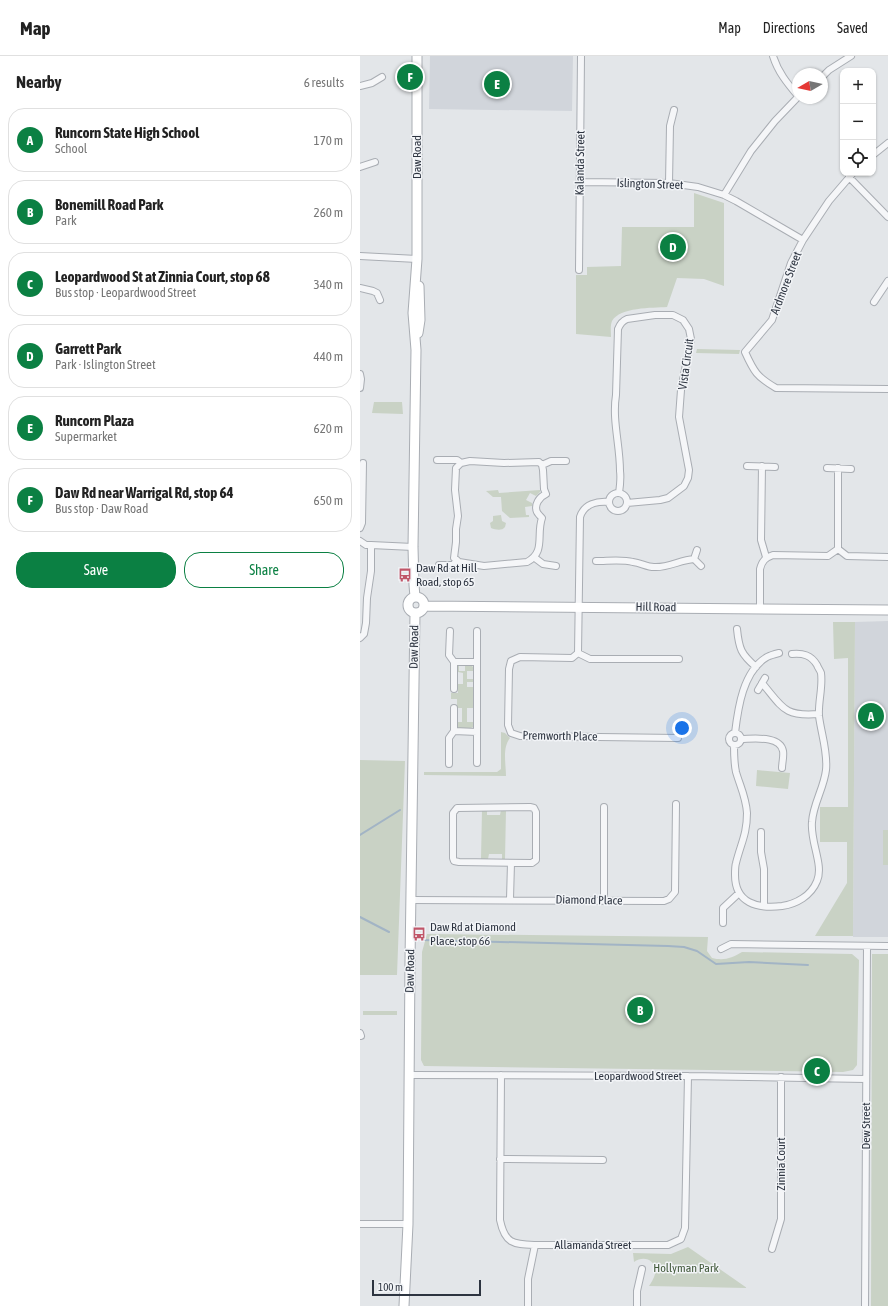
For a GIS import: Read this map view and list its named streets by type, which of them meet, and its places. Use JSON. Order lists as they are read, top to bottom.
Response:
{
  "streets": {
    "street": [
      "Daw Road",
      "Kalanda Street",
      "Islington Street",
      "Ardmore Street",
      "Vista Circuit",
      "Hill Road",
      "Premworth Place",
      "Diamond Place",
      "Leopardwood Street",
      "Dew Street",
      "Zinnia Court",
      "Allamanda Street"
    ]
  },
  "crossings": [
    ["Daw Road", "Hill Road"],
    ["Daw Road", "Diamond Place"],
    ["Daw Road", "Leopardwood Street"],
    ["Kalanda Street", "Islington Street"],
    ["Islington Street", "Ardmore Street"],
    ["Leopardwood Street", "Dew Street"],
    ["Leopardwood Street", "Zinnia Court"],
    ["Leopardwood Street", "Allamanda Street"]
  ],
  "parks": ["Hollyman Park"],
  "places": {
    "bus stop": ["Daw Rd at Hill Road, stop 65", "Daw Rd at Diamond Place, stop 66"]
  },
  "scale_bar": "100 m",
  "north": "left",
  "page": {
    "header": "Map",
    "nav": ["Map", "Directions", "Saved"],
    "heading": ["Nearby", "6 results"],
    "pins": [
      "F",
      "E",
      "D",
      "A",
      "B",
      "C"
    ],
    "map_buttons": ["+", "−"],
    "list": [
      {
        "mark": "A",
        "name": "Runcorn State High School",
        "note": "School",
        "value": "170 m"
      },
      {
        "mark": "B",
        "name": "Bonemill Road Park",
        "note": "Park",
        "value": "260 m"
      },
      {
        "mark": "C",
        "name": "Leopardwood St at Zinnia Court, stop 68",
        "note": "Bus stop · Leopardwood Street",
        "value": "340 m"
      },
      {
        "mark": "D",
        "name": "Garrett Park",
        "note": "Park · Islington Street",
        "value": "440 m"
      },
      {
        "mark": "E",
        "name": "Runcorn Plaza",
        "note": "Supermarket",
        "value": "620 m"
      },
      {
        "mark": "F",
        "name": "Daw Rd near Warrigal Rd, stop 64",
        "note": "Bus stop · Daw Road",
        "value": "650 m"
      }
    ],
    "buttons": ["Save", "Share"],
    "scale": "100 m"
  }
}
